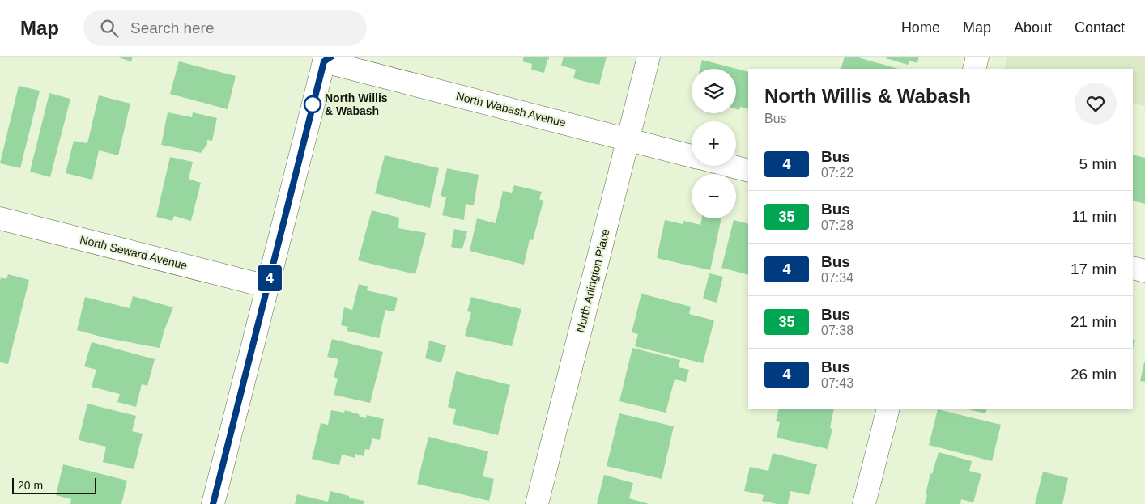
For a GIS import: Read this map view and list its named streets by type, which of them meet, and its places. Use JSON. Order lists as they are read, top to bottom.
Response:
{
  "streets": {
    "street": ["North Wabash Avenue", "North Seward Avenue", "North Arlington Place"]
  },
  "crossings": [
    ["North Wabash Avenue", "North Arlington Place"]
  ],
  "places": ["North Willis & Wabash"],
  "lines": ["bus line 4"],
  "scale_bar": "20 m",
  "page": {
    "header": "Map",
    "search": "Search here",
    "nav": [
      "Home",
      "Map",
      "About",
      "Contact"
    ],
    "on_map": "4",
    "map_buttons": ["+", "−"],
    "heading": ["North Willis & Wabash", "Bus"],
    "list": [
      {
        "mark": "4",
        "name": "Bus",
        "note": "07:22",
        "value": "5 min"
      },
      {
        "mark": "35",
        "name": "Bus",
        "note": "07:28",
        "value": "11 min"
      },
      {
        "mark": "4",
        "name": "Bus",
        "note": "07:34",
        "value": "17 min"
      },
      {
        "mark": "35",
        "name": "Bus",
        "note": "07:38",
        "value": "21 min"
      },
      {
        "mark": "4",
        "name": "Bus",
        "note": "07:43",
        "value": "26 min"
      }
    ],
    "scale": "20 m"
  }
}
